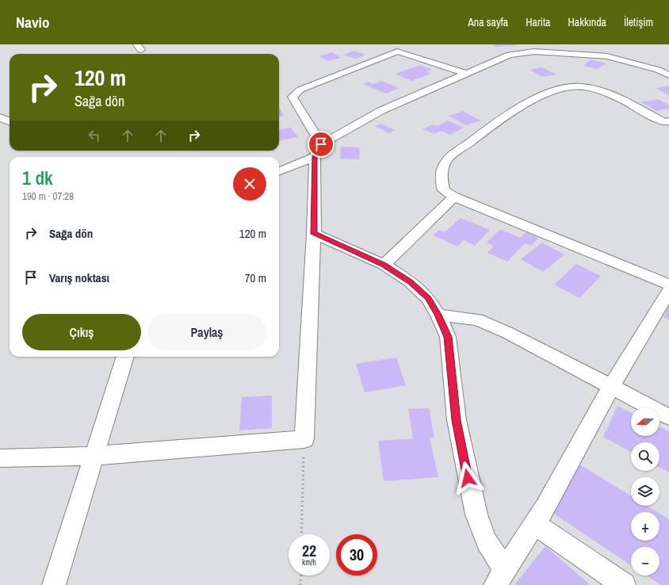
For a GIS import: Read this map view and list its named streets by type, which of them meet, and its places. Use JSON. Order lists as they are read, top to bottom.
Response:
{
  "north": "left",
  "page": {
    "header": "Navio",
    "nav": [
      "Ana sayfa",
      "Harita",
      "Hakkında",
      "İletişim"
    ],
    "turn": ["120 m", "Sağa dön"],
    "heading": ["1 dk", "190 m · 07:28"],
    "list": [
      {
        "name": "Sağa dön",
        "value": "120 m"
      },
      {
        "name": "Varış noktası",
        "value": "70 m"
      }
    ],
    "buttons": ["Çıkış", "Paylaş"],
    "map_buttons": ["+", "−"],
    "speed": "22 km/h",
    "limit": "30"
  }
}
